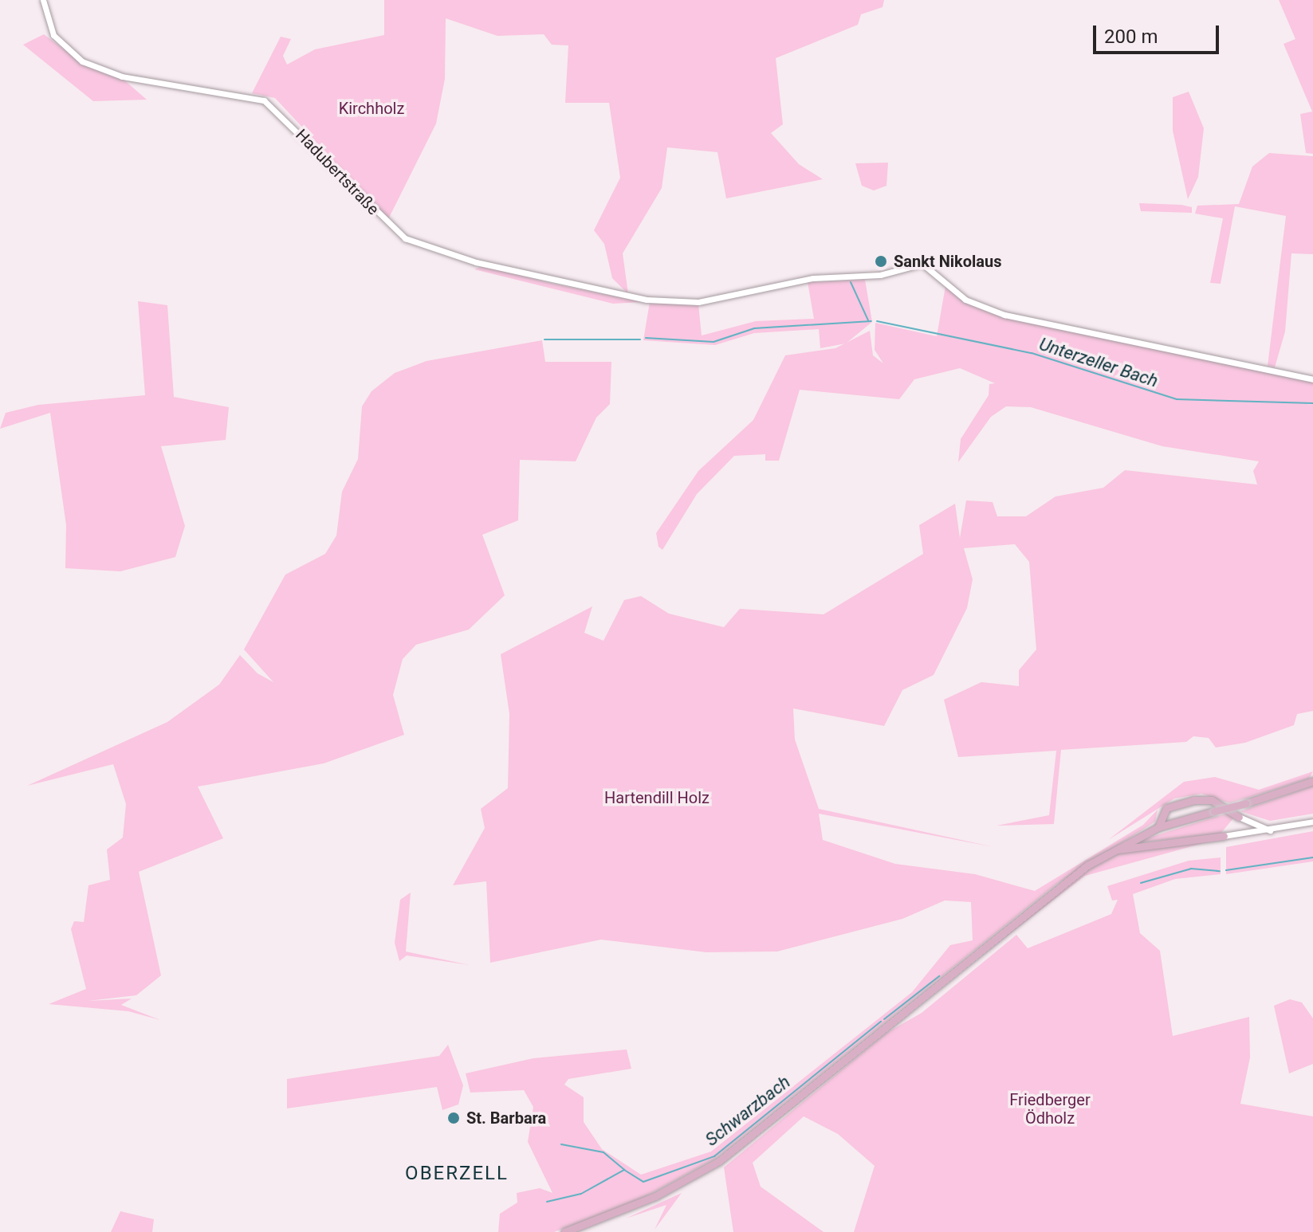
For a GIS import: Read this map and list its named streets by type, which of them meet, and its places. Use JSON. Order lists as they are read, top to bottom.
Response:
{
  "streets": {
    "street": ["Hadubertstraße"]
  },
  "districts": ["OBERZELL"],
  "water": ["Unterzeller Bach", "Schwarzbach"],
  "parks": ["Kirchholz", "Hartendill Holz", "Friedberger Ödholz"],
  "places": ["Sankt Nikolaus", "St. Barbara"],
  "scale_bar": "200 m"
}
